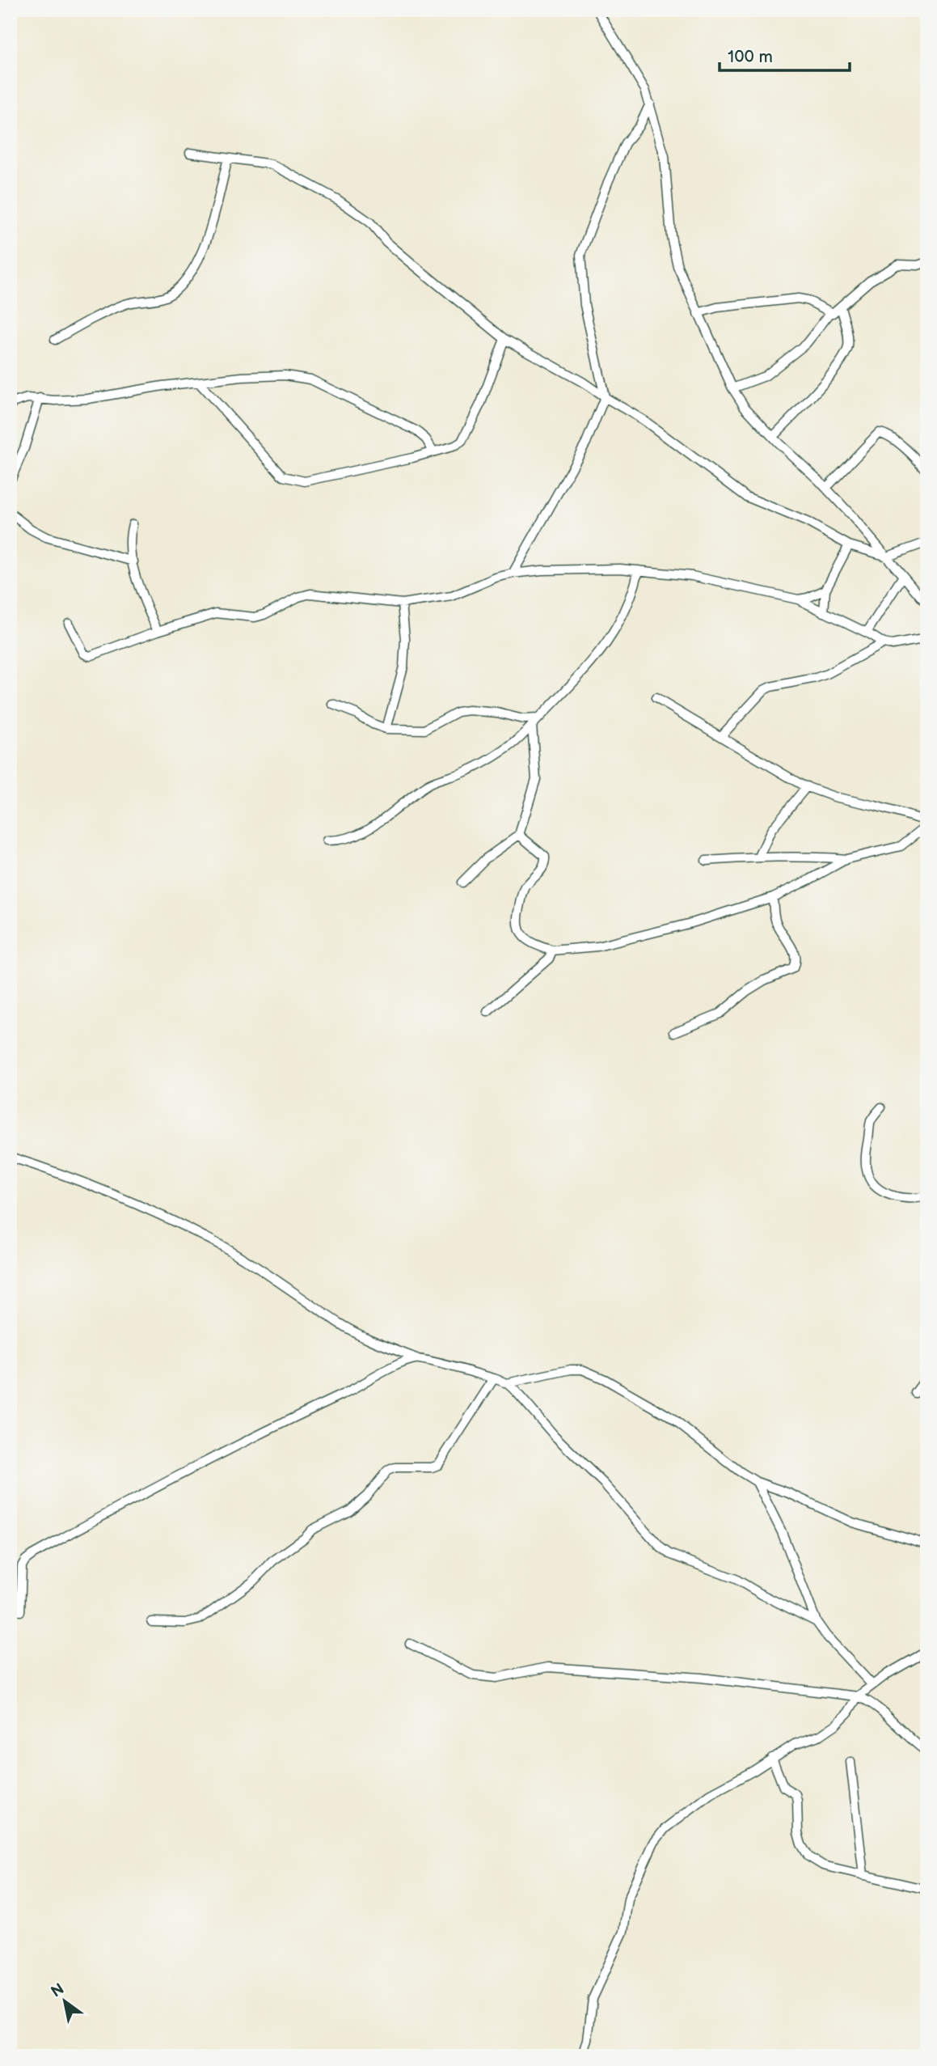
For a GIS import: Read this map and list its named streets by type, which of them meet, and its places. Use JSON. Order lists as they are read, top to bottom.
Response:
{
  "scale_bar": "100 m",
  "north": "top left"
}
